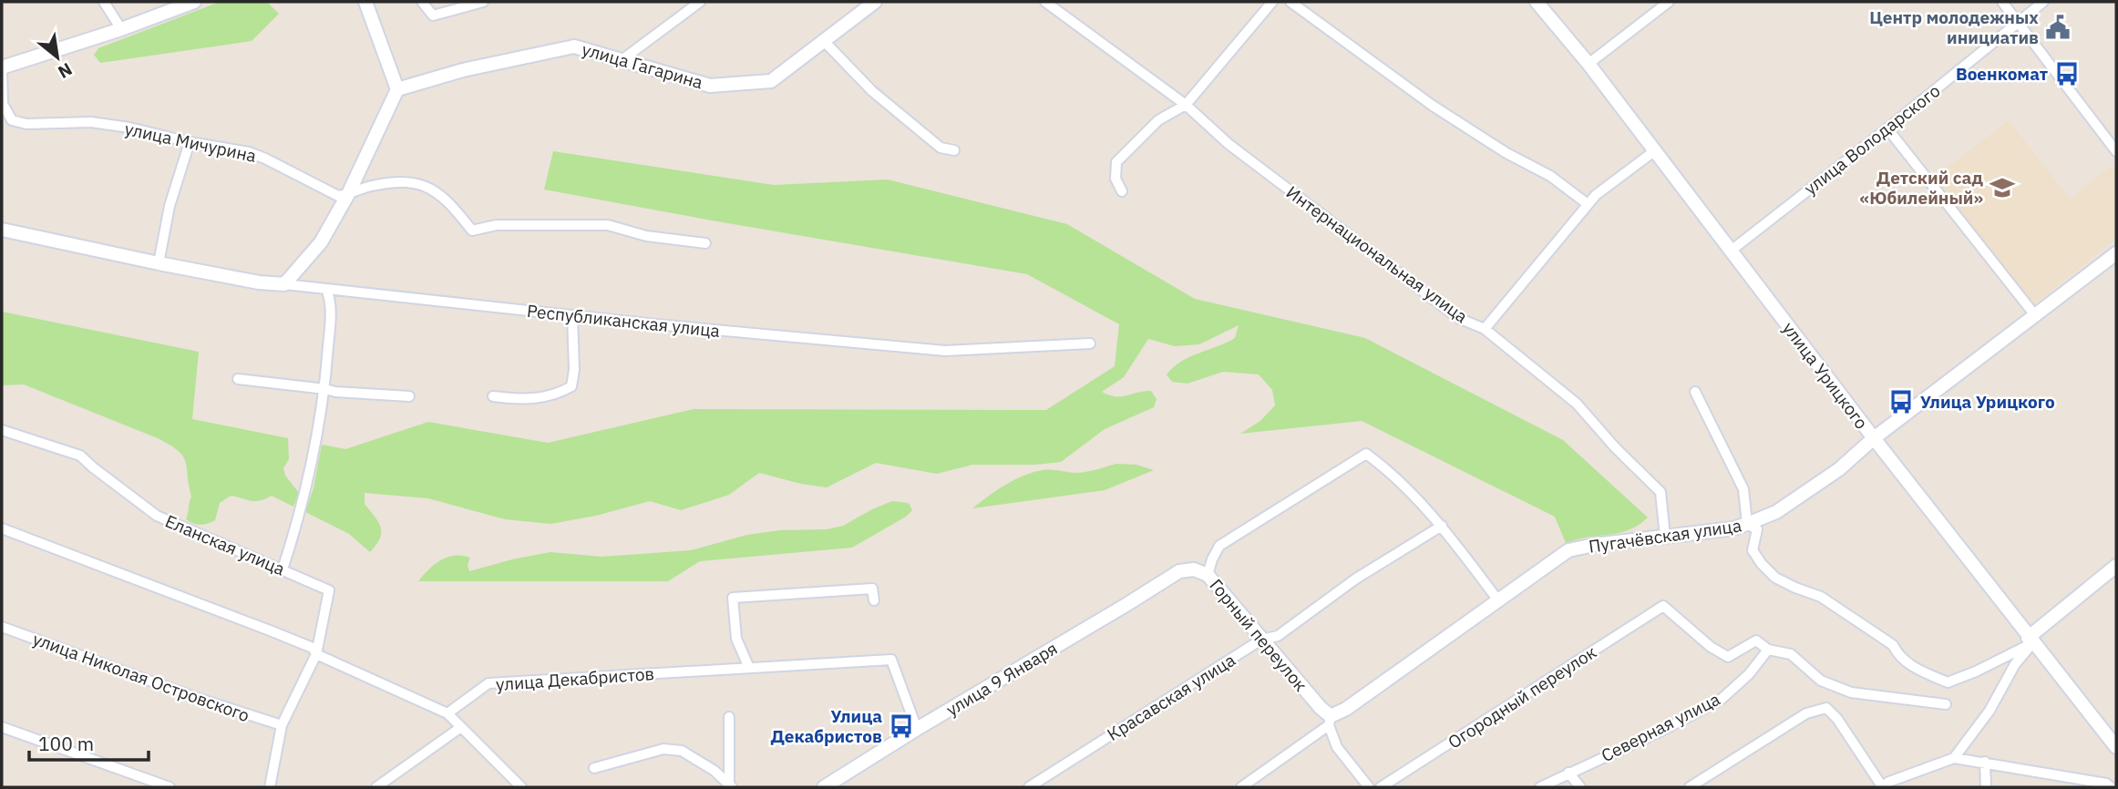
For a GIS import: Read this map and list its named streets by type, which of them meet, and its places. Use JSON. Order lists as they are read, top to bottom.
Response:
{
  "streets": {
    "street": [
      "улица Гагарина",
      "улица Володарского",
      "улица Мичурина",
      "Интернациональная улица",
      "Республиканская улица",
      "улица Урицкого",
      "Пугачёвская улица",
      "Еланская улица",
      "Горный переулок",
      "улица Николая Островского",
      "улица Декабристов",
      "улица 9 Января",
      "Красавская улица",
      "Огородный переулок",
      "Северная улица"
    ]
  },
  "crossings": [
    ["улица Володарского", "улица Урицкого"],
    ["Интернациональная улица", "Пугачёвская улица"],
    ["улица Урицкого", "Пугачёвская улица"],
    ["Пугачёвская улица", "Горный переулок"],
    ["Горный переулок", "улица 9 Января"],
    ["Горный переулок", "Красавская улица"],
    ["улица Декабристов", "улица 9 Января"],
    ["Огородный переулок", "Северная улица"]
  ],
  "places": {
    "public building": ["Центр молодежных инициатив"],
    "bus stop": ["Военкомат", "Улица Урицкого", "Улица Декабристов"],
    "school or university": ["Детский сад «Юбилейный»"]
  },
  "scale_bar": "100 m",
  "north": "bottom right"
}
